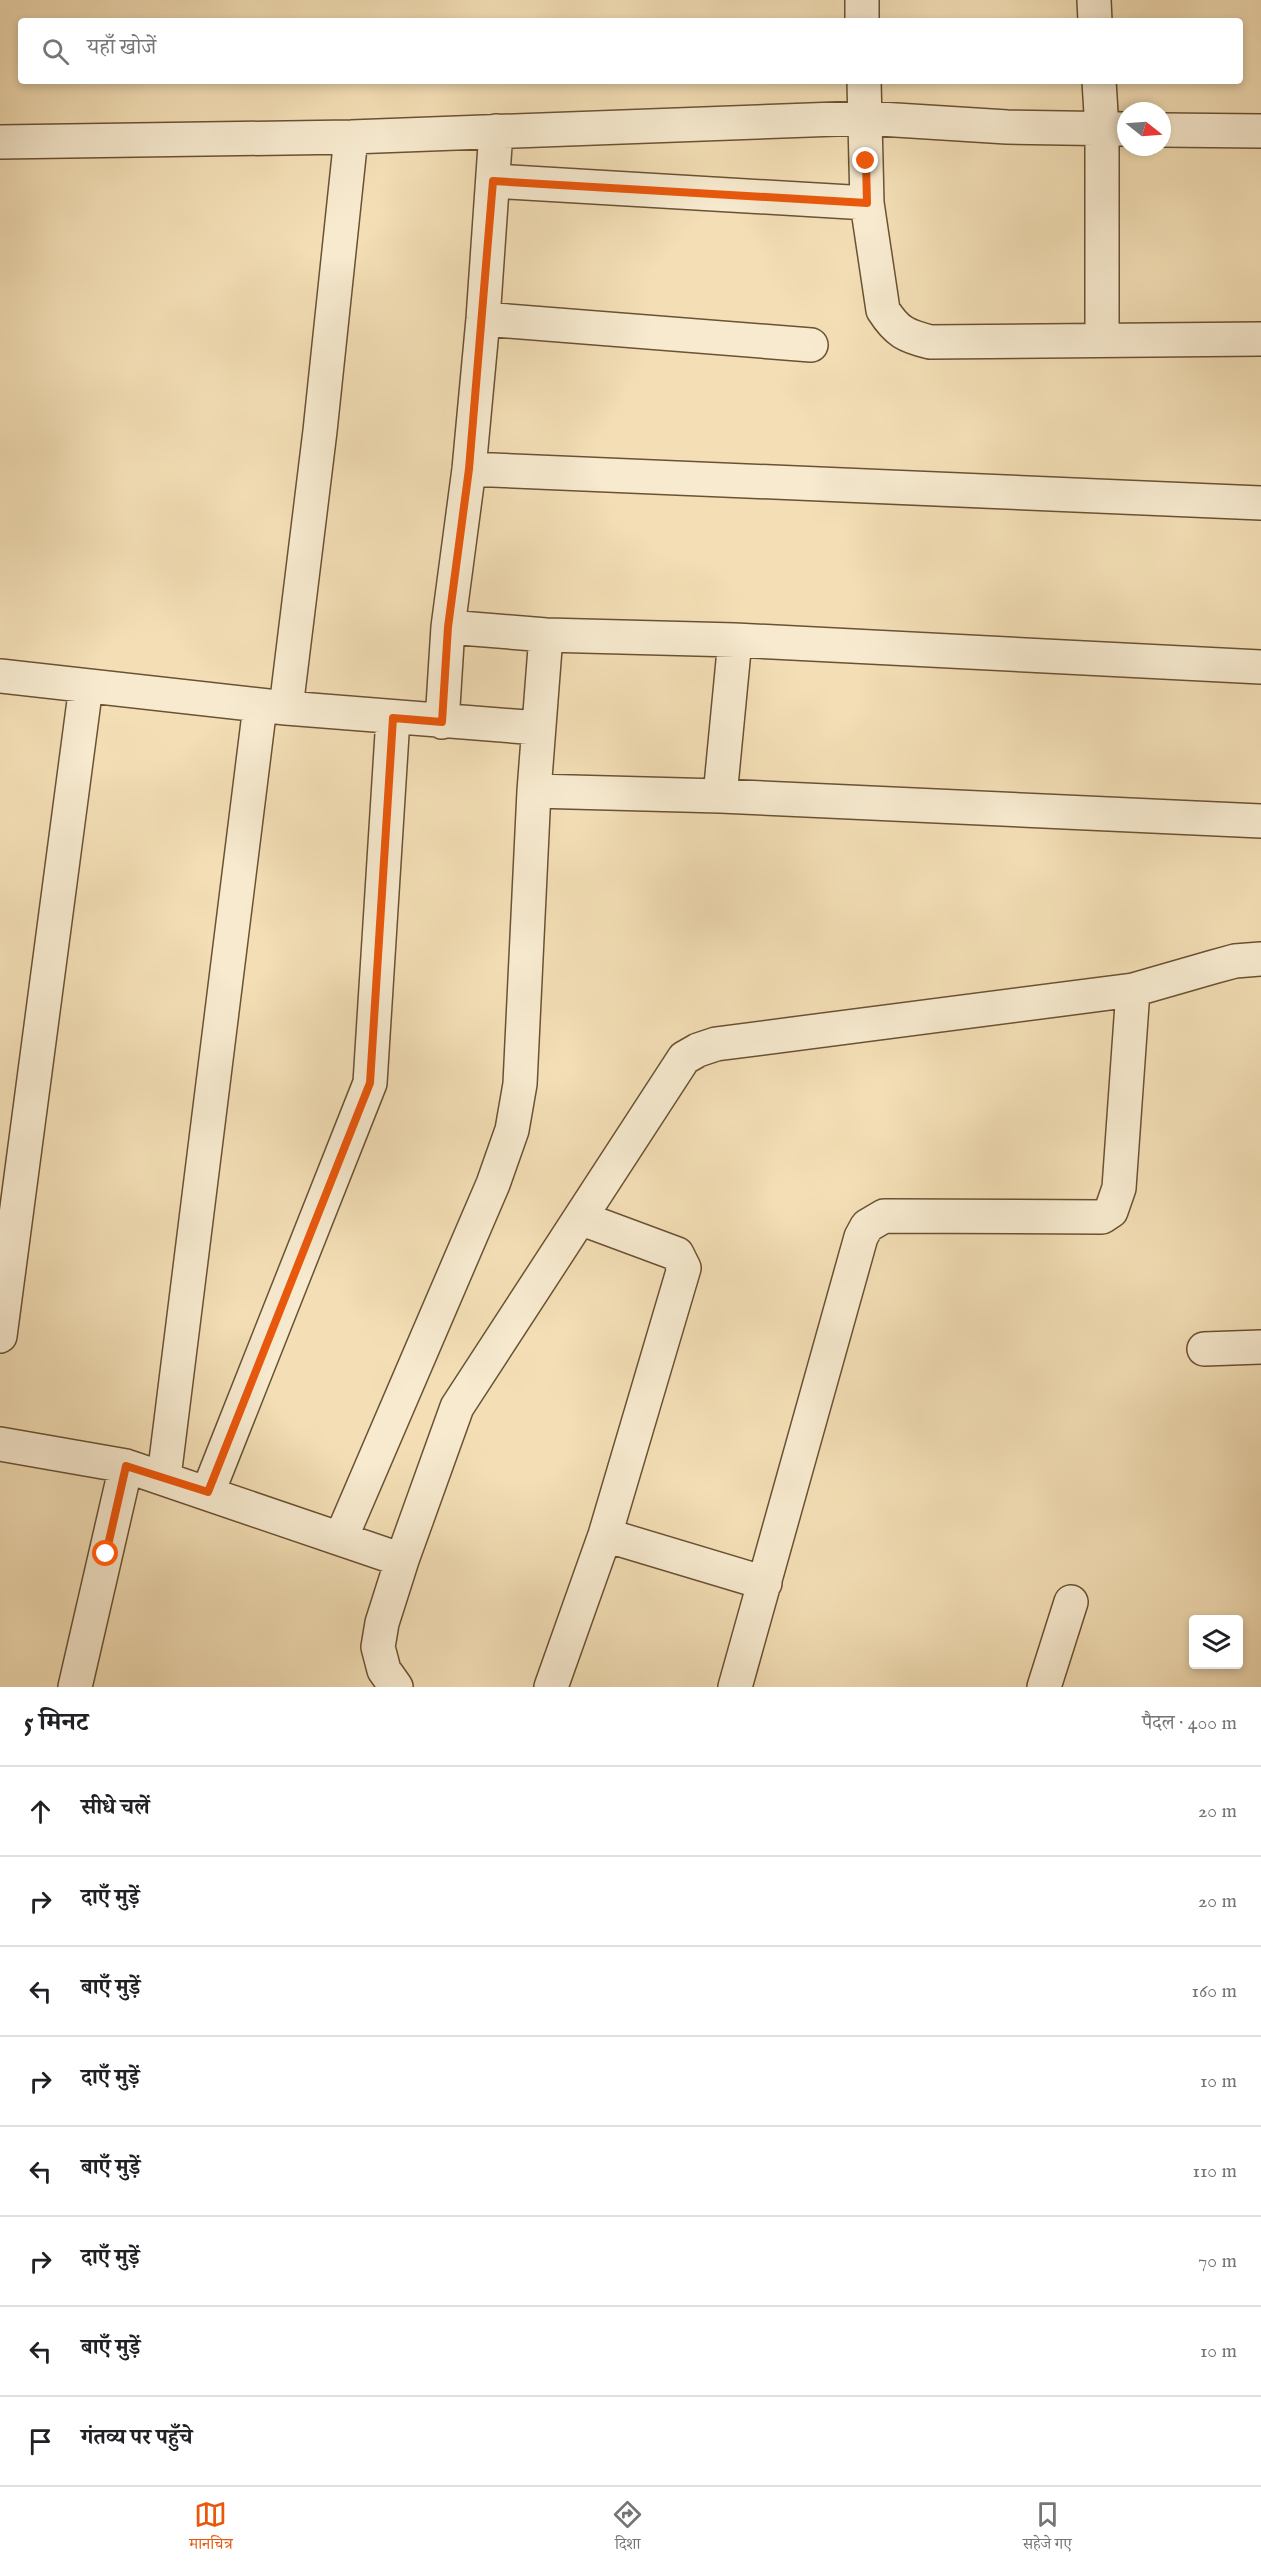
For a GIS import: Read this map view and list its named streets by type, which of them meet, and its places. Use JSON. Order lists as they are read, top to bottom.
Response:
{
  "north": "right",
  "page": {
    "search": "यहाँ खोजें",
    "heading": ["5 मिनट", "पैदल · 400 m"],
    "list": [
      ["सीधे चलें", "20 m"],
      ["दाएँ मुड़ें", "20 m"],
      ["बाएँ मुड़ें", "160 m"],
      ["दाएँ मुड़ें", "10 m"],
      ["बाएँ मुड़ें", "110 m"],
      ["दाएँ मुड़ें", "70 m"],
      ["बाएँ मुड़ें", "10 m"],
      "गंतव्य पर पहुँचे"
    ],
    "nav": ["मानचित्र", "दिशा", "सहेजे गए"]
  }
}
